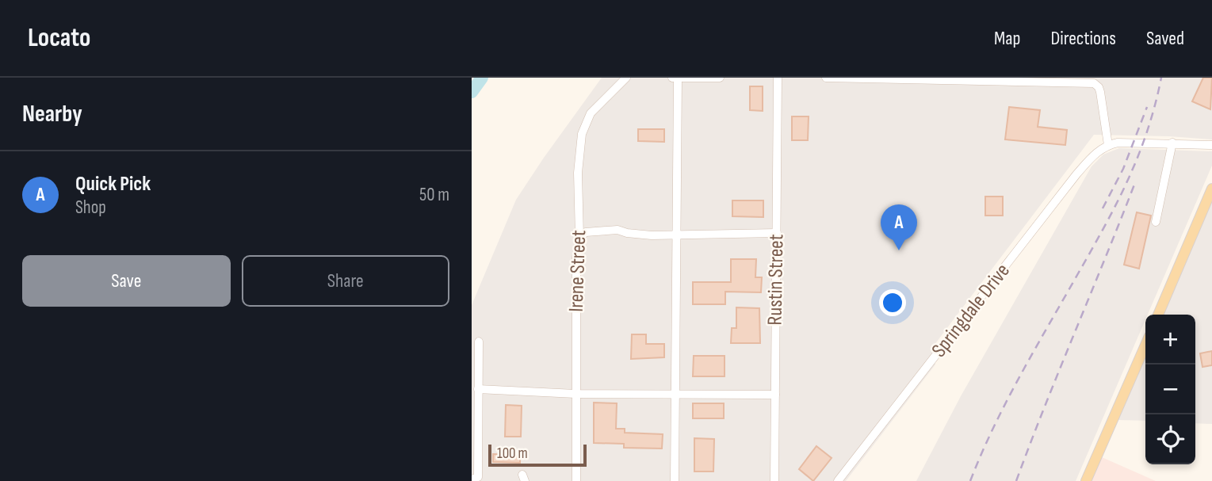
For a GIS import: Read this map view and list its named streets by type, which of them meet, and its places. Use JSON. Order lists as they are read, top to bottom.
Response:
{
  "streets": {
    "street": ["Irene Street", "Rustin Street", "Springdale Drive"]
  },
  "scale_bar": "100 m",
  "page": {
    "header": "Locato",
    "nav": ["Map", "Directions", "Saved"],
    "heading": "Nearby",
    "list": [
      {
        "mark": "A",
        "name": "Quick Pick",
        "note": "Shop",
        "value": "50 m"
      }
    ],
    "pins": "A",
    "buttons": ["Save", "Share"],
    "map_buttons": ["+", "−"],
    "scale": "100 m"
  }
}
